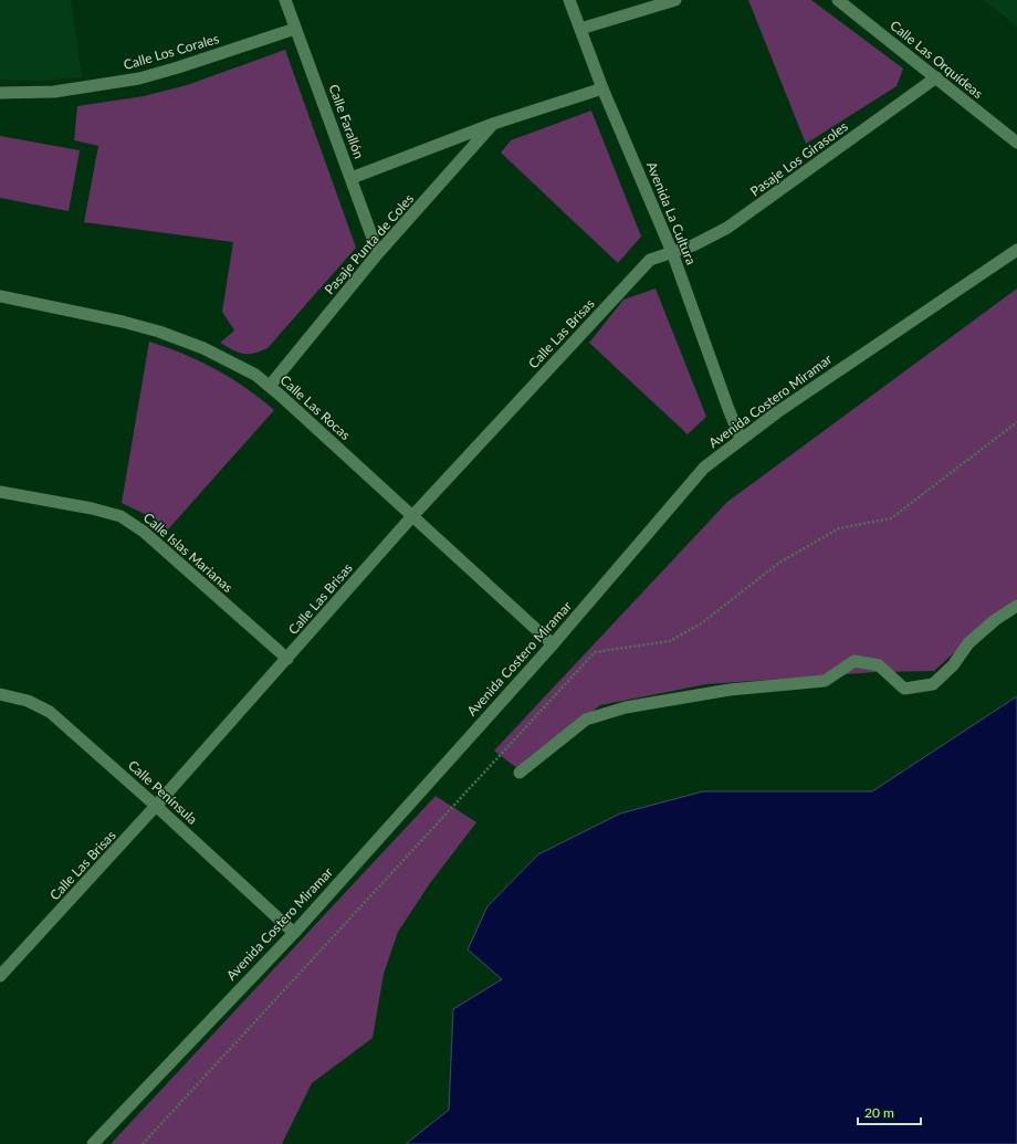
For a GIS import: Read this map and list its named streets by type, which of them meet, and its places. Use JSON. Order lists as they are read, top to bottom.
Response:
{
  "streets": {
    "street": [
      "Calle Los Corales",
      "Calle Las Orquídeas",
      "Calle Farallón",
      "Pasaje Los Girasoles",
      "Avenida La Cultura",
      "Pasaje Punta de Coles",
      "Calle Las Brisas",
      "Avenida Costero Miramar",
      "Calle Las Rocas",
      "Calle Islas Marianas",
      "Calle Península"
    ]
  },
  "crossings": [
    ["Calle Los Corales", "Calle Farallón"],
    ["Calle Las Orquídeas", "Pasaje Los Girasoles"],
    ["Calle Farallón", "Pasaje Punta de Coles"],
    ["Pasaje Los Girasoles", "Avenida La Cultura"],
    ["Pasaje Los Girasoles", "Calle Las Brisas"],
    ["Avenida La Cultura", "Calle Las Brisas"],
    ["Avenida La Cultura", "Avenida Costero Miramar"],
    ["Pasaje Punta de Coles", "Calle Las Rocas"],
    ["Calle Las Brisas", "Calle Las Rocas"],
    ["Calle Las Brisas", "Calle Islas Marianas"],
    ["Calle Las Brisas", "Calle Península"],
    ["Avenida Costero Miramar", "Calle Las Rocas"],
    ["Avenida Costero Miramar", "Calle Península"]
  ],
  "scale_bar": "20 m"
}
